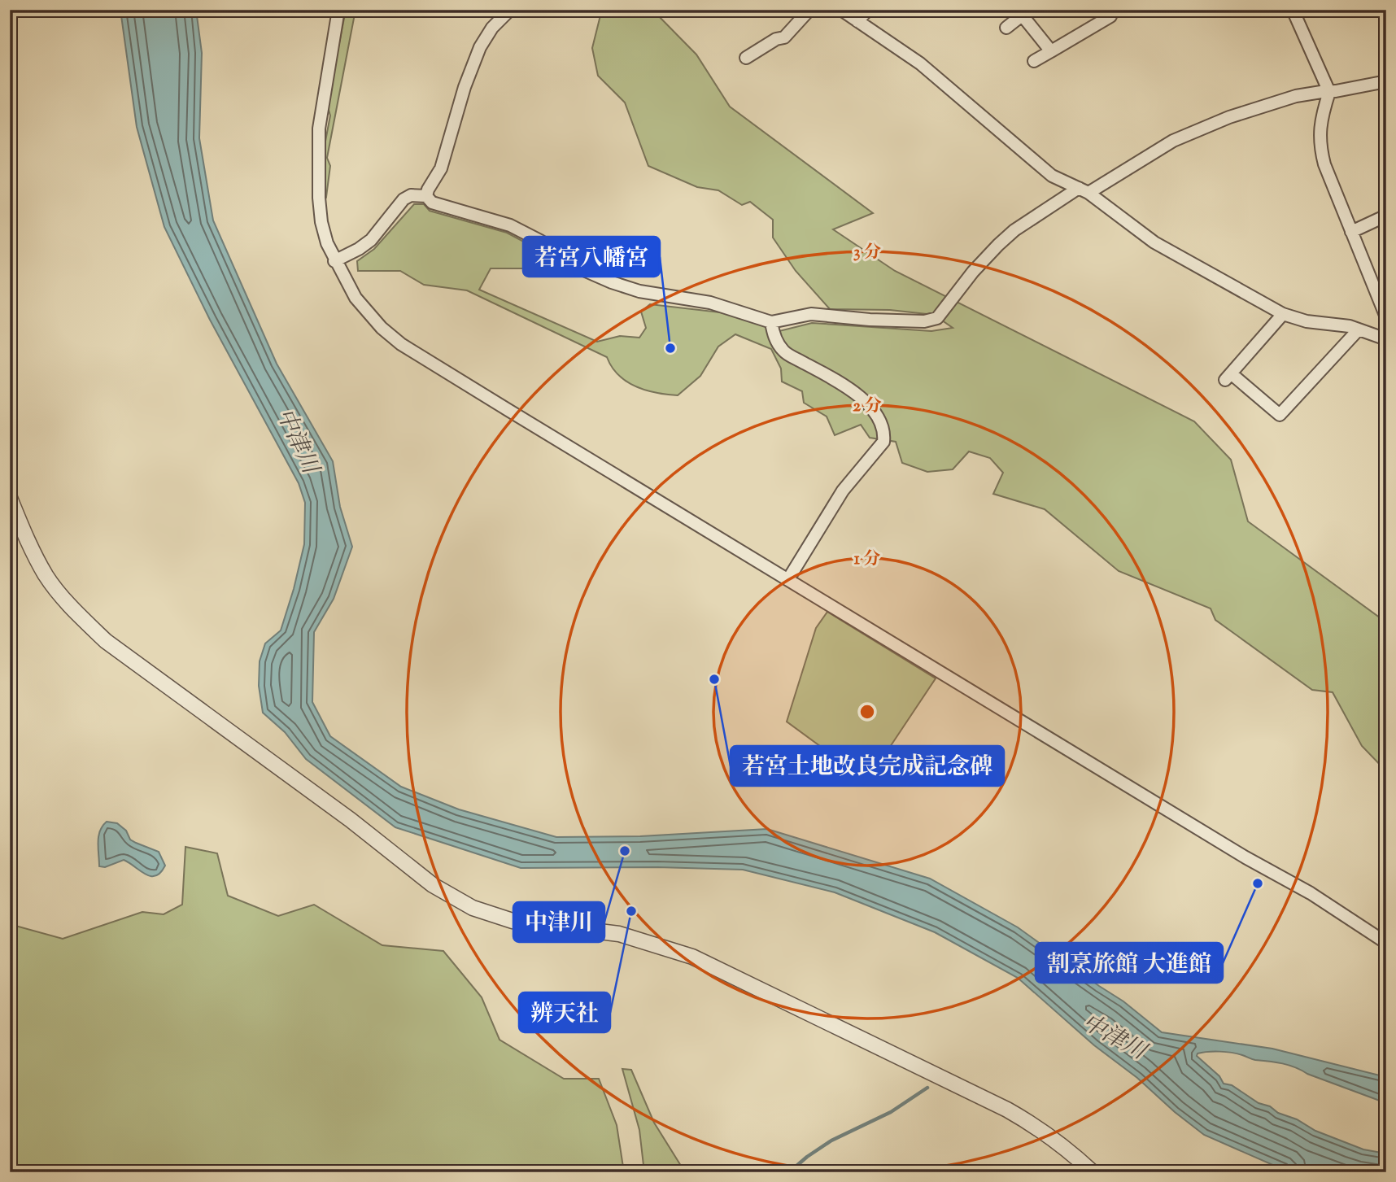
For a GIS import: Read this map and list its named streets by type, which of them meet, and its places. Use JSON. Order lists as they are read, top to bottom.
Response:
{
  "water": ["中津川"],
  "places": [
    "若宮八幡宮",
    "若宮土地改良完成記念碑",
    "中津川",
    "割烹旅館 大進館",
    "辨天社"
  ],
  "rings": ["3 分", "2 分", "1 分"]
}
